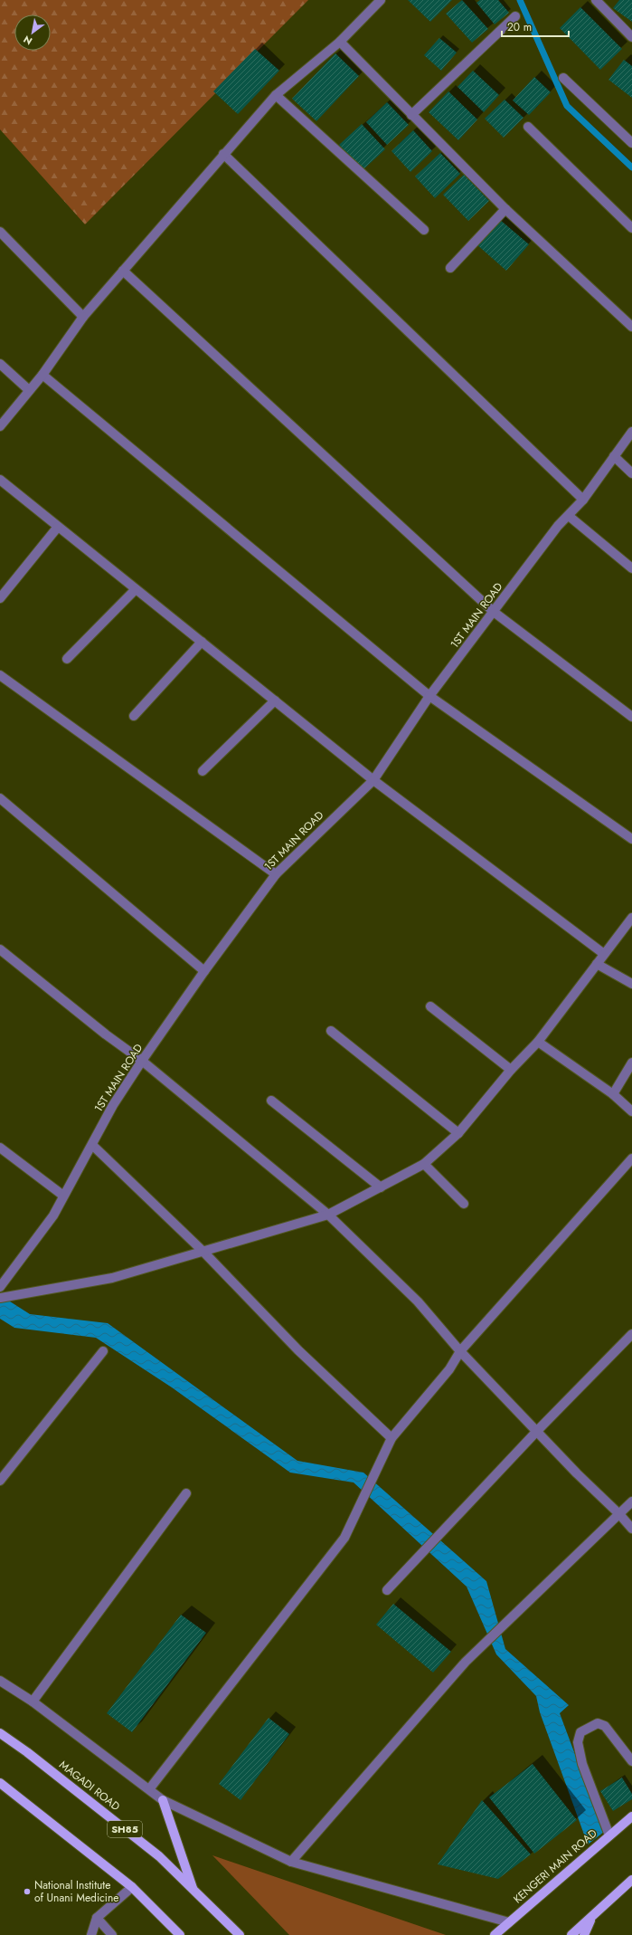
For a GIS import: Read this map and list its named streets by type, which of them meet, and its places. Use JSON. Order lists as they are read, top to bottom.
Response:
{
  "streets": {
    "main road": ["MAGADI ROAD", "SH85", "KENGERI MAIN ROAD"],
    "street": ["1ST MAIN ROAD"]
  },
  "places": ["National Institute of Unani Medicine"],
  "scale_bar": "20 m",
  "north": "bottom left"
}
